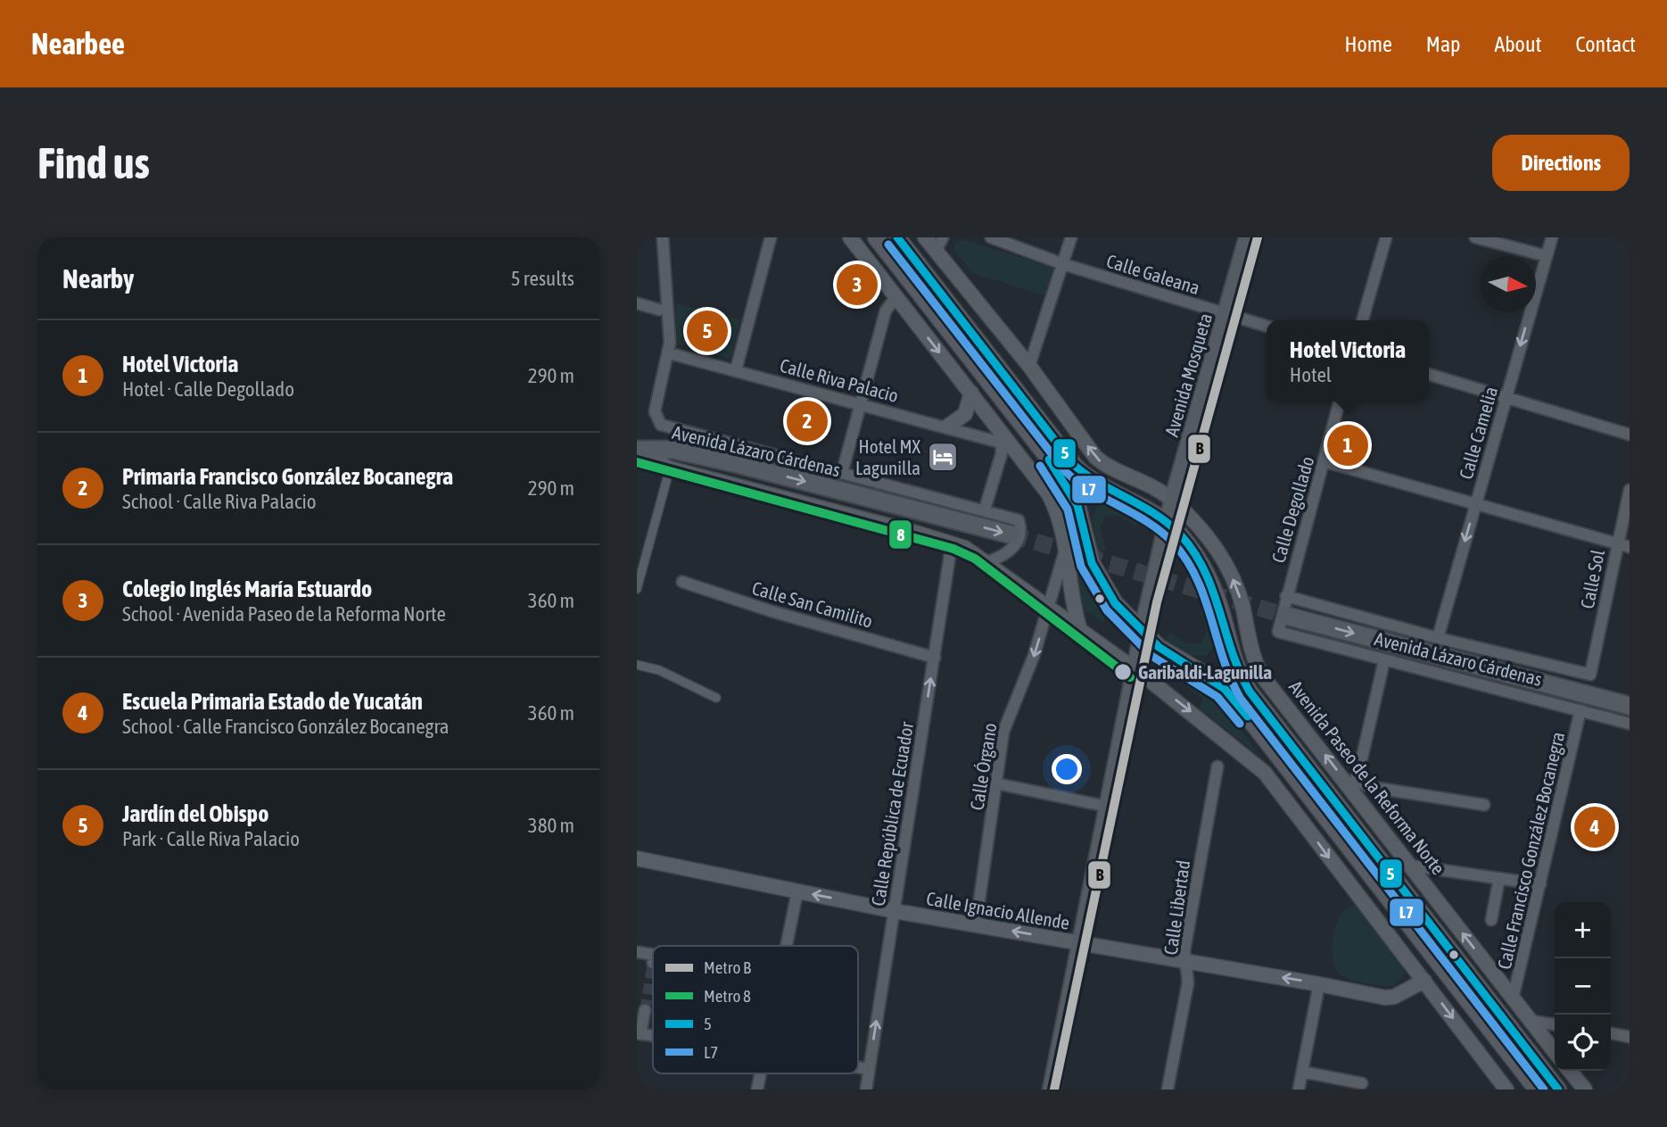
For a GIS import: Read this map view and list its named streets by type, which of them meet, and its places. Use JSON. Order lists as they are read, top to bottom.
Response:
{
  "streets": {
    "main road": ["Avenida Mosqueta", "Avenida Lázaro Cárdenas"],
    "street": [
      "Calle Galeana",
      "Calle Riva Palacio",
      "Calle Camelia",
      "Calle Degollado",
      "Calle Sol",
      "Calle San Camilito",
      "Calle Órgano",
      "Avenida Paseo de la Reforma Norte",
      "Calle República de Ecuador",
      "Calle Francisco González Bocanegra",
      "Calle Libertad",
      "Calle Ignacio Allende"
    ]
  },
  "crossings": [
    ["Calle Galeana", "Avenida Mosqueta"],
    ["Avenida Mosqueta", "Avenida Paseo de la Reforma Norte"],
    ["Avenida Mosqueta", "Calle Ignacio Allende"],
    ["Calle Camelia", "Calle Sol"],
    ["Avenida Lázaro Cárdenas", "Calle Degollado"],
    ["Avenida Lázaro Cárdenas", "Calle Francisco González Bocanegra"],
    ["Calle San Camilito", "Calle República de Ecuador"],
    ["Calle Órgano", "Calle Ignacio Allende"],
    ["Avenida Paseo de la Reforma Norte", "Calle Francisco González Bocanegra"],
    ["Calle República de Ecuador", "Calle Ignacio Allende"],
    ["Calle Libertad", "Calle Ignacio Allende"]
  ],
  "one_way": [
    "Calle Camelia",
    "Avenida Lázaro Cárdenas",
    "Calle Órgano",
    "Calle República de Ecuador",
    "Calle Ignacio Allende"
  ],
  "places": {
    "hotel": ["Hotel MX Lagunilla"],
    "other": ["Garibaldi-Lagunilla"]
  },
  "lines": [
    "metro line B",
    "transit line 5",
    "transit line L7",
    "metro line 8"
  ],
  "legend": [
    "Metro B",
    "Metro 8",
    "5",
    "L7"
  ],
  "north": "right",
  "page": {
    "header": "Nearbee",
    "nav": [
      "Home",
      "Map",
      "About",
      "Contact"
    ],
    "buttons": "Directions",
    "title": "Find us",
    "heading": ["Nearby", "5 results"],
    "pins": [
      "3",
      "5",
      "2",
      "1",
      "4"
    ],
    "list": [
      {
        "mark": "1",
        "name": "Hotel Victoria",
        "note": "Hotel · Calle Degollado",
        "value": "290 m"
      },
      {
        "mark": "2",
        "name": "Primaria Francisco González Bocanegra",
        "note": "School · Calle Riva Palacio",
        "value": "290 m"
      },
      {
        "mark": "3",
        "name": "Colegio Inglés María Estuardo",
        "note": "School · Avenida Paseo de la Reforma Norte",
        "value": "360 m"
      },
      {
        "mark": "4",
        "name": "Escuela Primaria Estado de Yucatán",
        "note": "School · Calle Francisco González Bocanegra",
        "value": "360 m"
      },
      {
        "mark": "5",
        "name": "Jardín del Obispo",
        "note": "Park · Calle Riva Palacio",
        "value": "380 m"
      }
    ],
    "popup": ["Hotel Victoria", "Hotel"],
    "map_buttons": ["+", "−"]
  }
}
